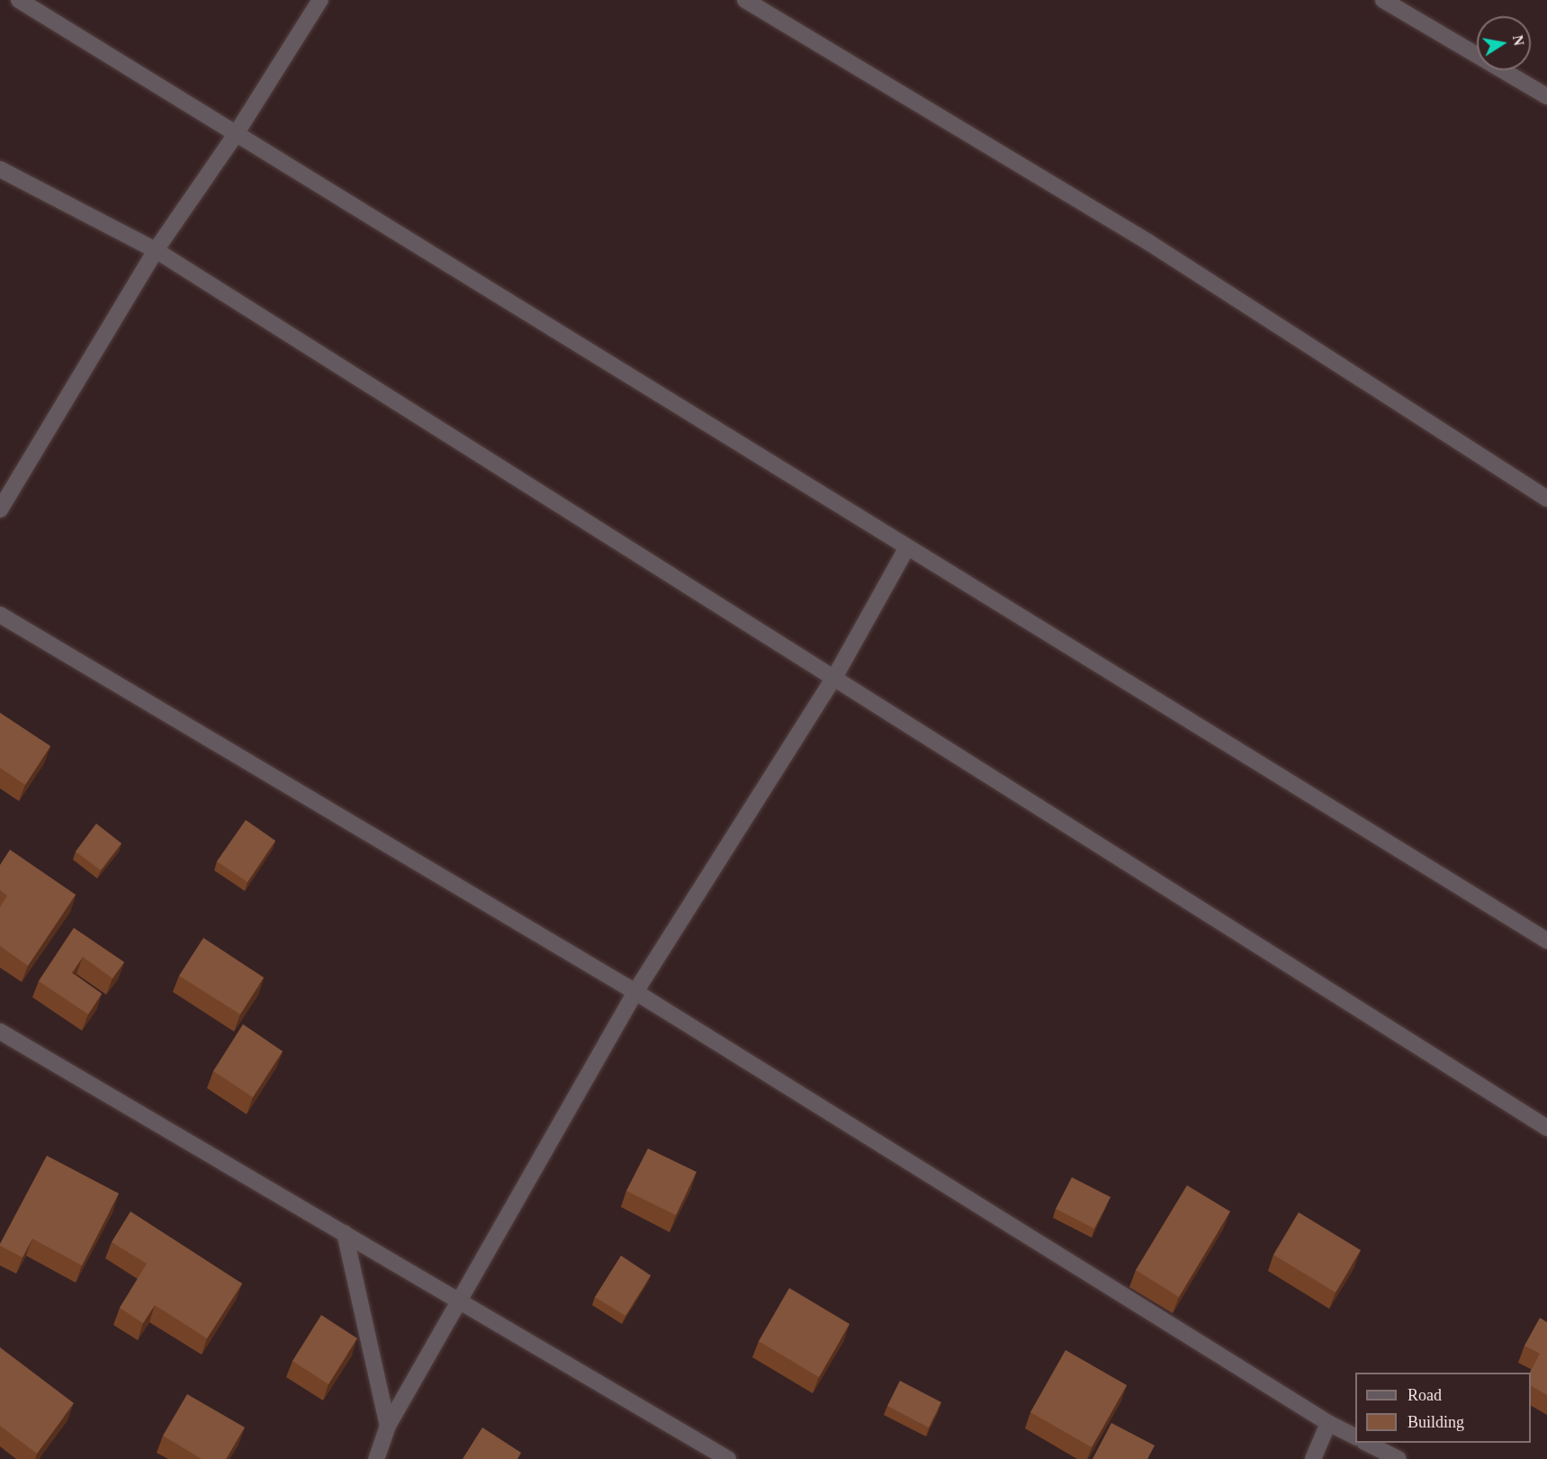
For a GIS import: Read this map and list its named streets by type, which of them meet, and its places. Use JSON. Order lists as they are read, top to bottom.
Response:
{
  "legend": ["Road", "Building"],
  "north": "right"
}
